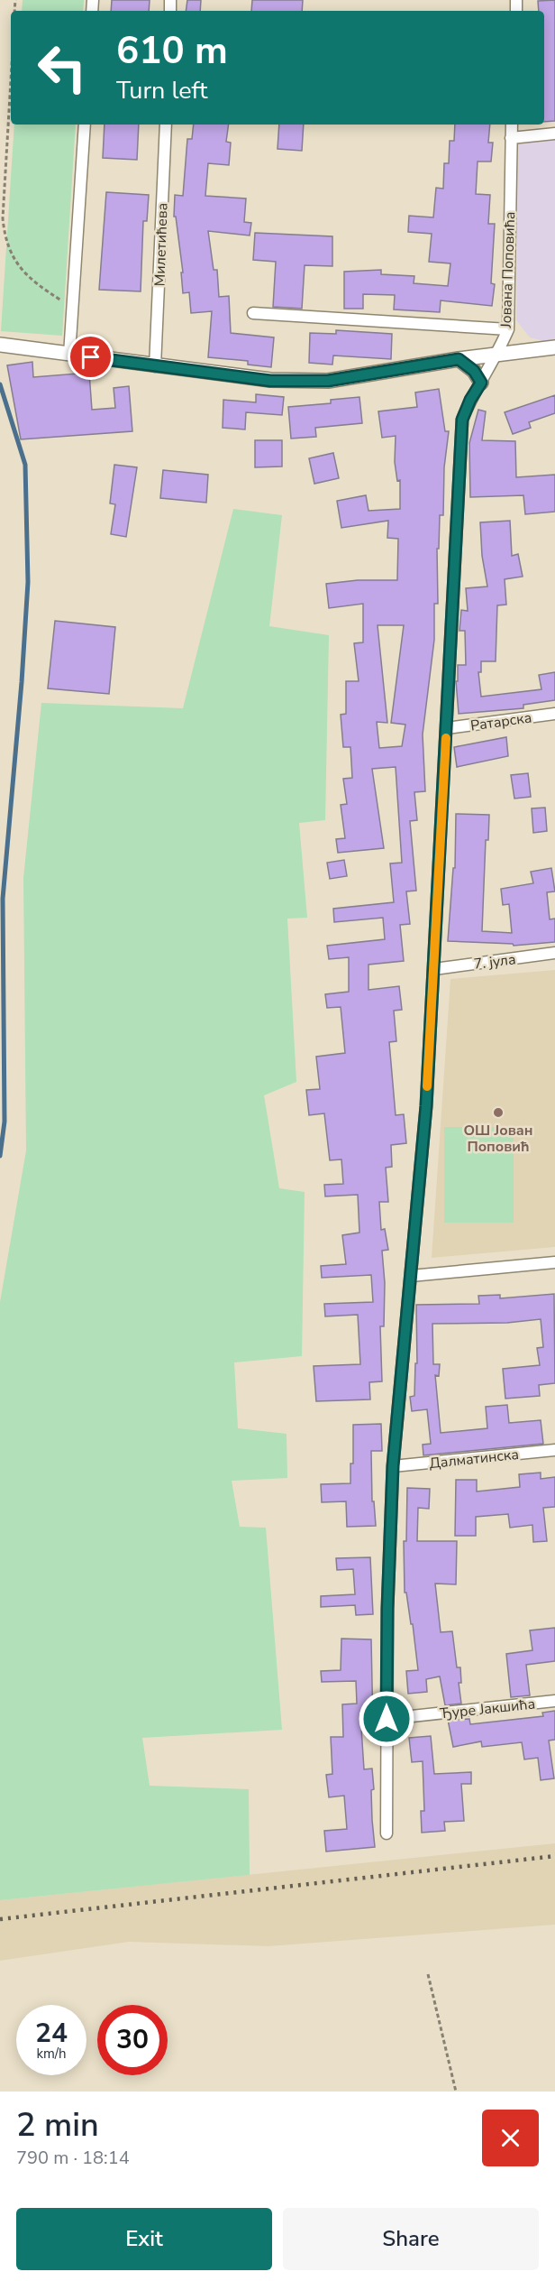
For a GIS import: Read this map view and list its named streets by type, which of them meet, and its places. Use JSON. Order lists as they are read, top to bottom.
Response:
{
  "streets": {
    "street": [
      "Милетићева",
      "Јована Поповића",
      "Ратарска",
      "7. јула",
      "Далматинска",
      "Ђуре Јакшића"
    ]
  },
  "crossings": [
    ["Јована Поповића", "Ратарска"],
    ["Јована Поповића", "7. јула"],
    ["Јована Поповића", "Далматинска"],
    ["Јована Поповића", "Ђуре Јакшића"]
  ],
  "places": ["ОШ Јован Поповић"],
  "page": {
    "turn": ["610 m", "Turn left"],
    "speed": "24 km/h",
    "limit": "30",
    "heading": ["2 min", "790 m · 18:14"],
    "buttons": ["Exit", "Share"]
  }
}
